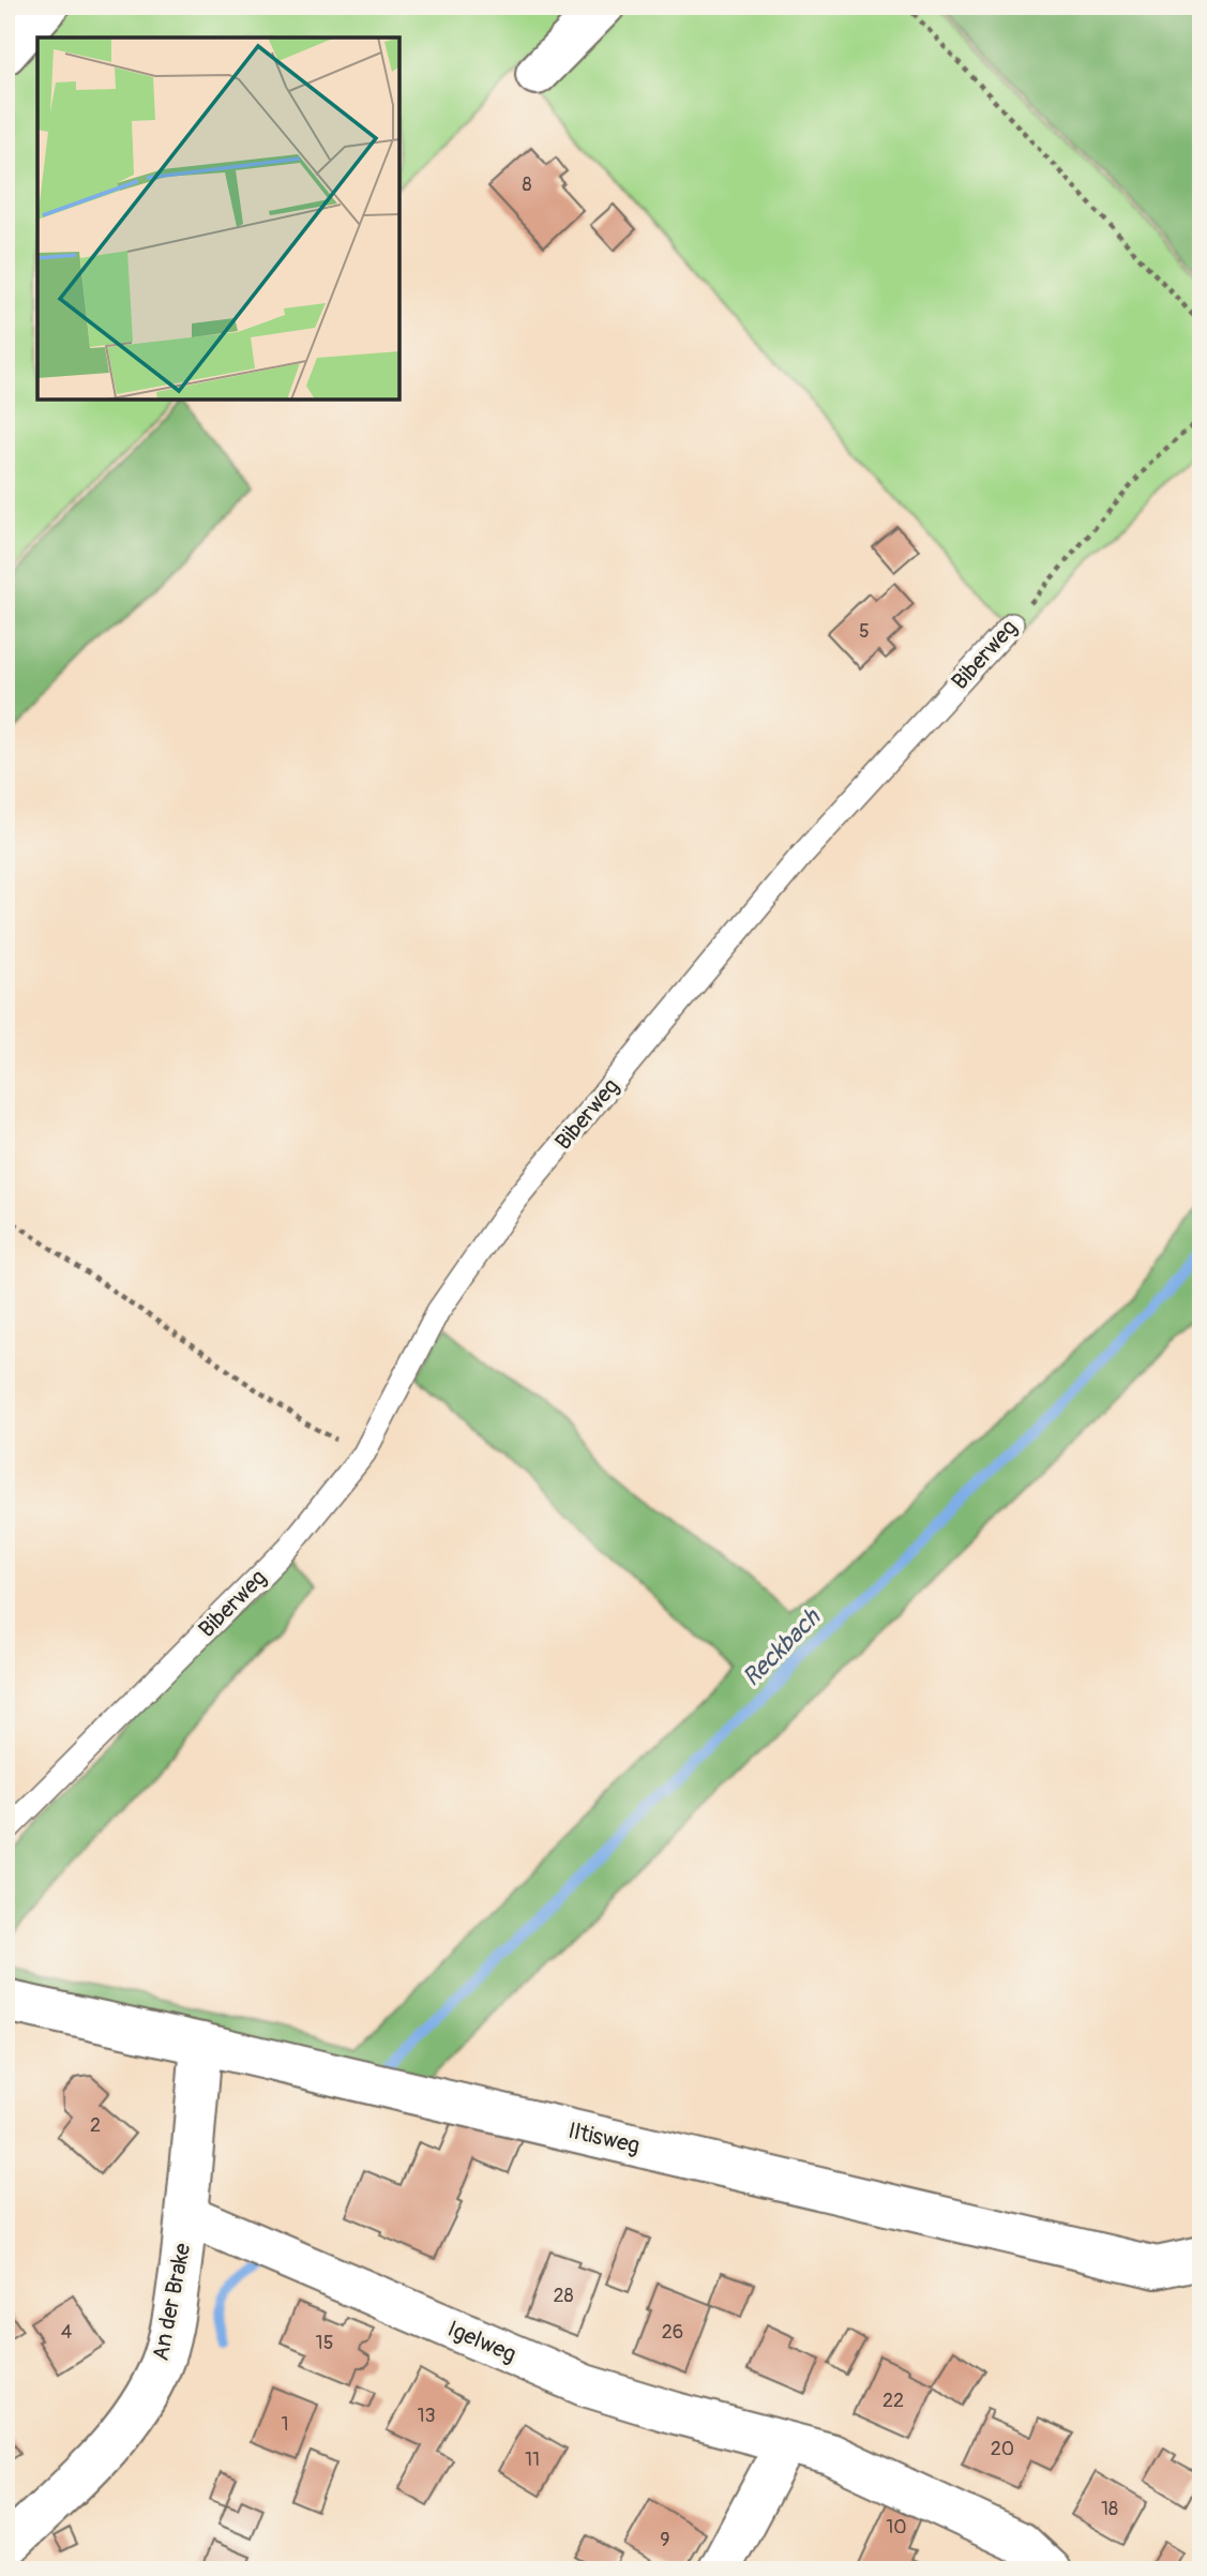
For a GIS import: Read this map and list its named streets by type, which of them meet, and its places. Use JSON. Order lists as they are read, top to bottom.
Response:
{
  "streets": {
    "street": ["Iltisweg", "An der Brake", "Igelweg"],
    "lane": ["Biberweg"]
  },
  "crossings": [
    ["Iltisweg", "An der Brake"],
    ["An der Brake", "Igelweg"]
  ],
  "water": ["Reckbach"],
  "house_numbers": [
    "8",
    "5",
    "2",
    "28",
    "4",
    "26",
    "15",
    "22",
    "13",
    "1",
    "20",
    "11",
    "18",
    "10",
    "9"
  ]
}
